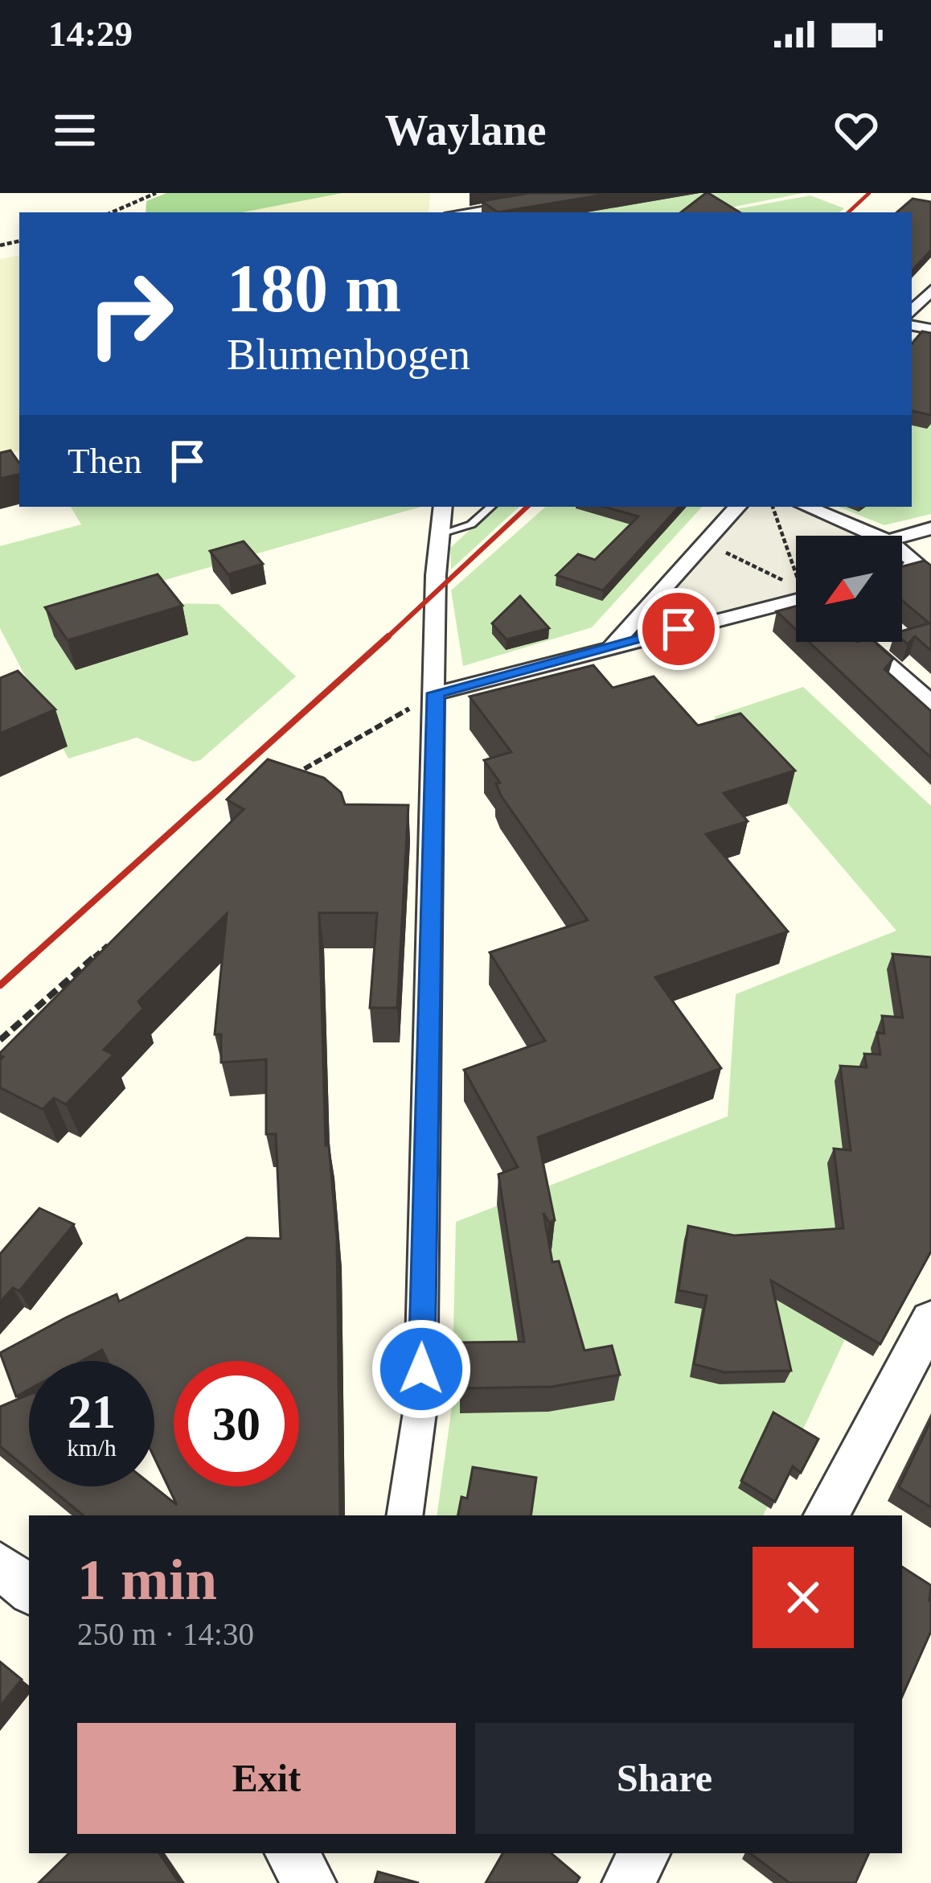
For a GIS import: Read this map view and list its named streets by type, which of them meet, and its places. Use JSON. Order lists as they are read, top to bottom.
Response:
{
  "north": "bottom left",
  "page": {
    "status": "14:29",
    "header": "Waylane",
    "turn": ["180 m", "Blumenbogen"],
    "then": "Then",
    "speed": "21 km/h",
    "limit": "30",
    "heading": ["1 min", "250 m · 14:30"],
    "buttons": ["Exit", "Share"]
  }
}
